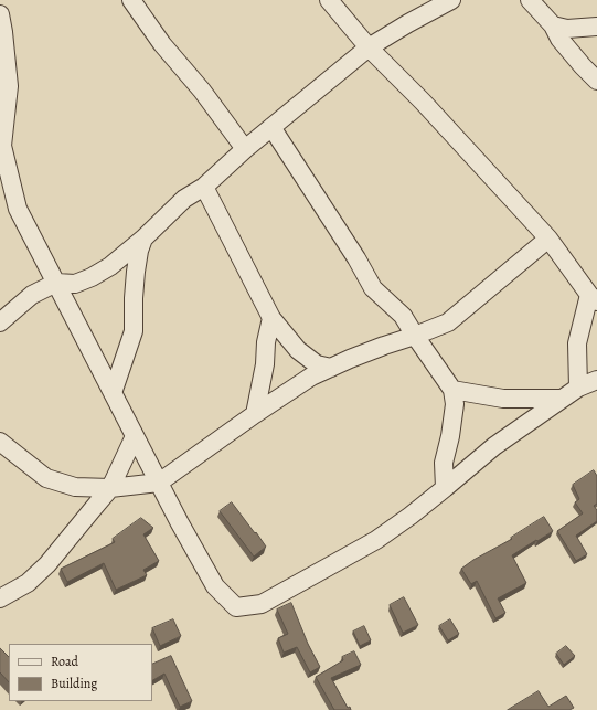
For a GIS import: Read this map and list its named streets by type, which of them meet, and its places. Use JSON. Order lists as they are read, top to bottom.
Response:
{
  "legend": ["Road", "Building"]
}
